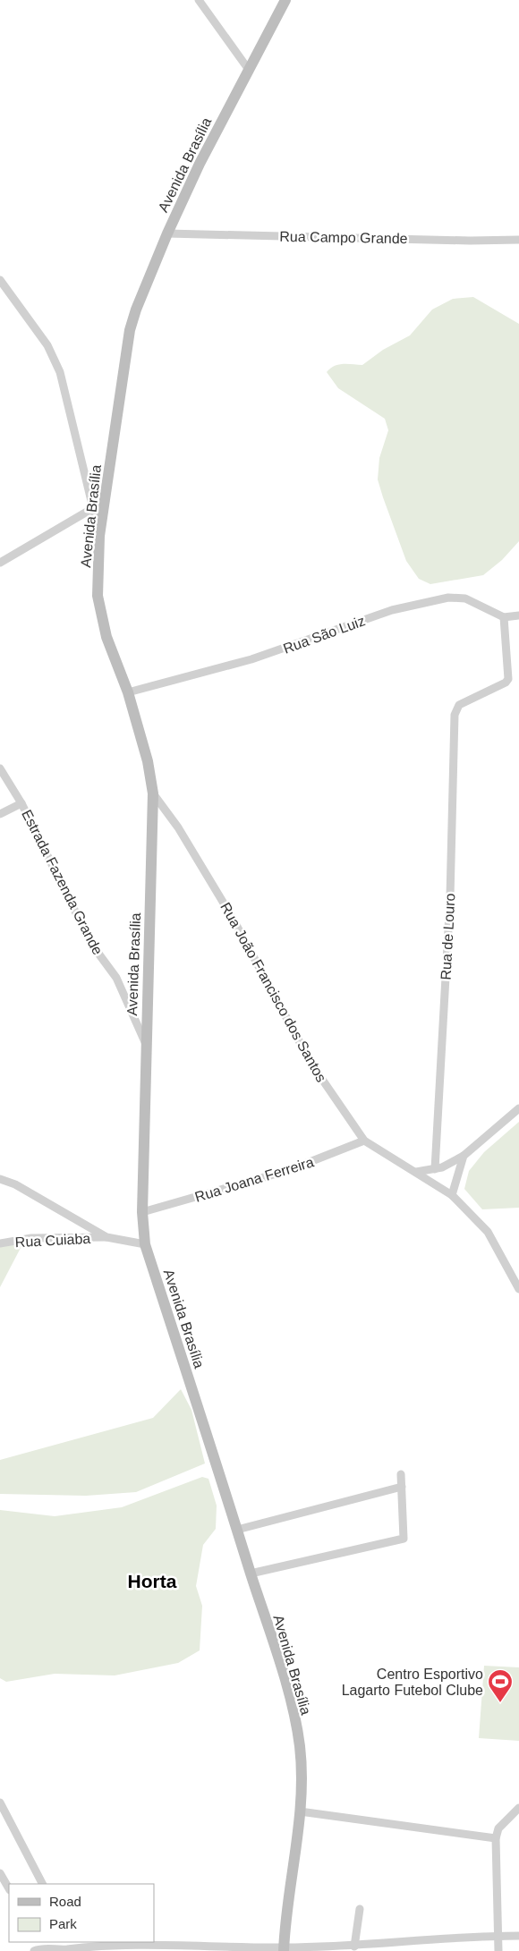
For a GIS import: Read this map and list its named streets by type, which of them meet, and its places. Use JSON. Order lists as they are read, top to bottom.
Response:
{
  "streets": {
    "main road": ["Avenida Brasília"],
    "street": [
      "Rua Campo Grande",
      "Rua São Luiz",
      "Estrada Fazenda Grande",
      "Rua de Louro",
      "Rua João Francisco dos Santos",
      "Rua Joana Ferreira",
      "Rua Cuiaba"
    ]
  },
  "crossings": [
    ["Avenida Brasília", "Rua Campo Grande"],
    ["Avenida Brasília", "Rua São Luiz"],
    ["Avenida Brasília", "Estrada Fazenda Grande"],
    ["Avenida Brasília", "Rua João Francisco dos Santos"],
    ["Avenida Brasília", "Rua Joana Ferreira"],
    ["Rua São Luiz", "Rua de Louro"],
    ["Rua João Francisco dos Santos", "Rua Joana Ferreira"]
  ],
  "districts": ["Horta"],
  "places": {
    "sports": ["Centro Esportivo Lagarto Futebol Clube"]
  },
  "legend": ["Road", "Park"]
}
